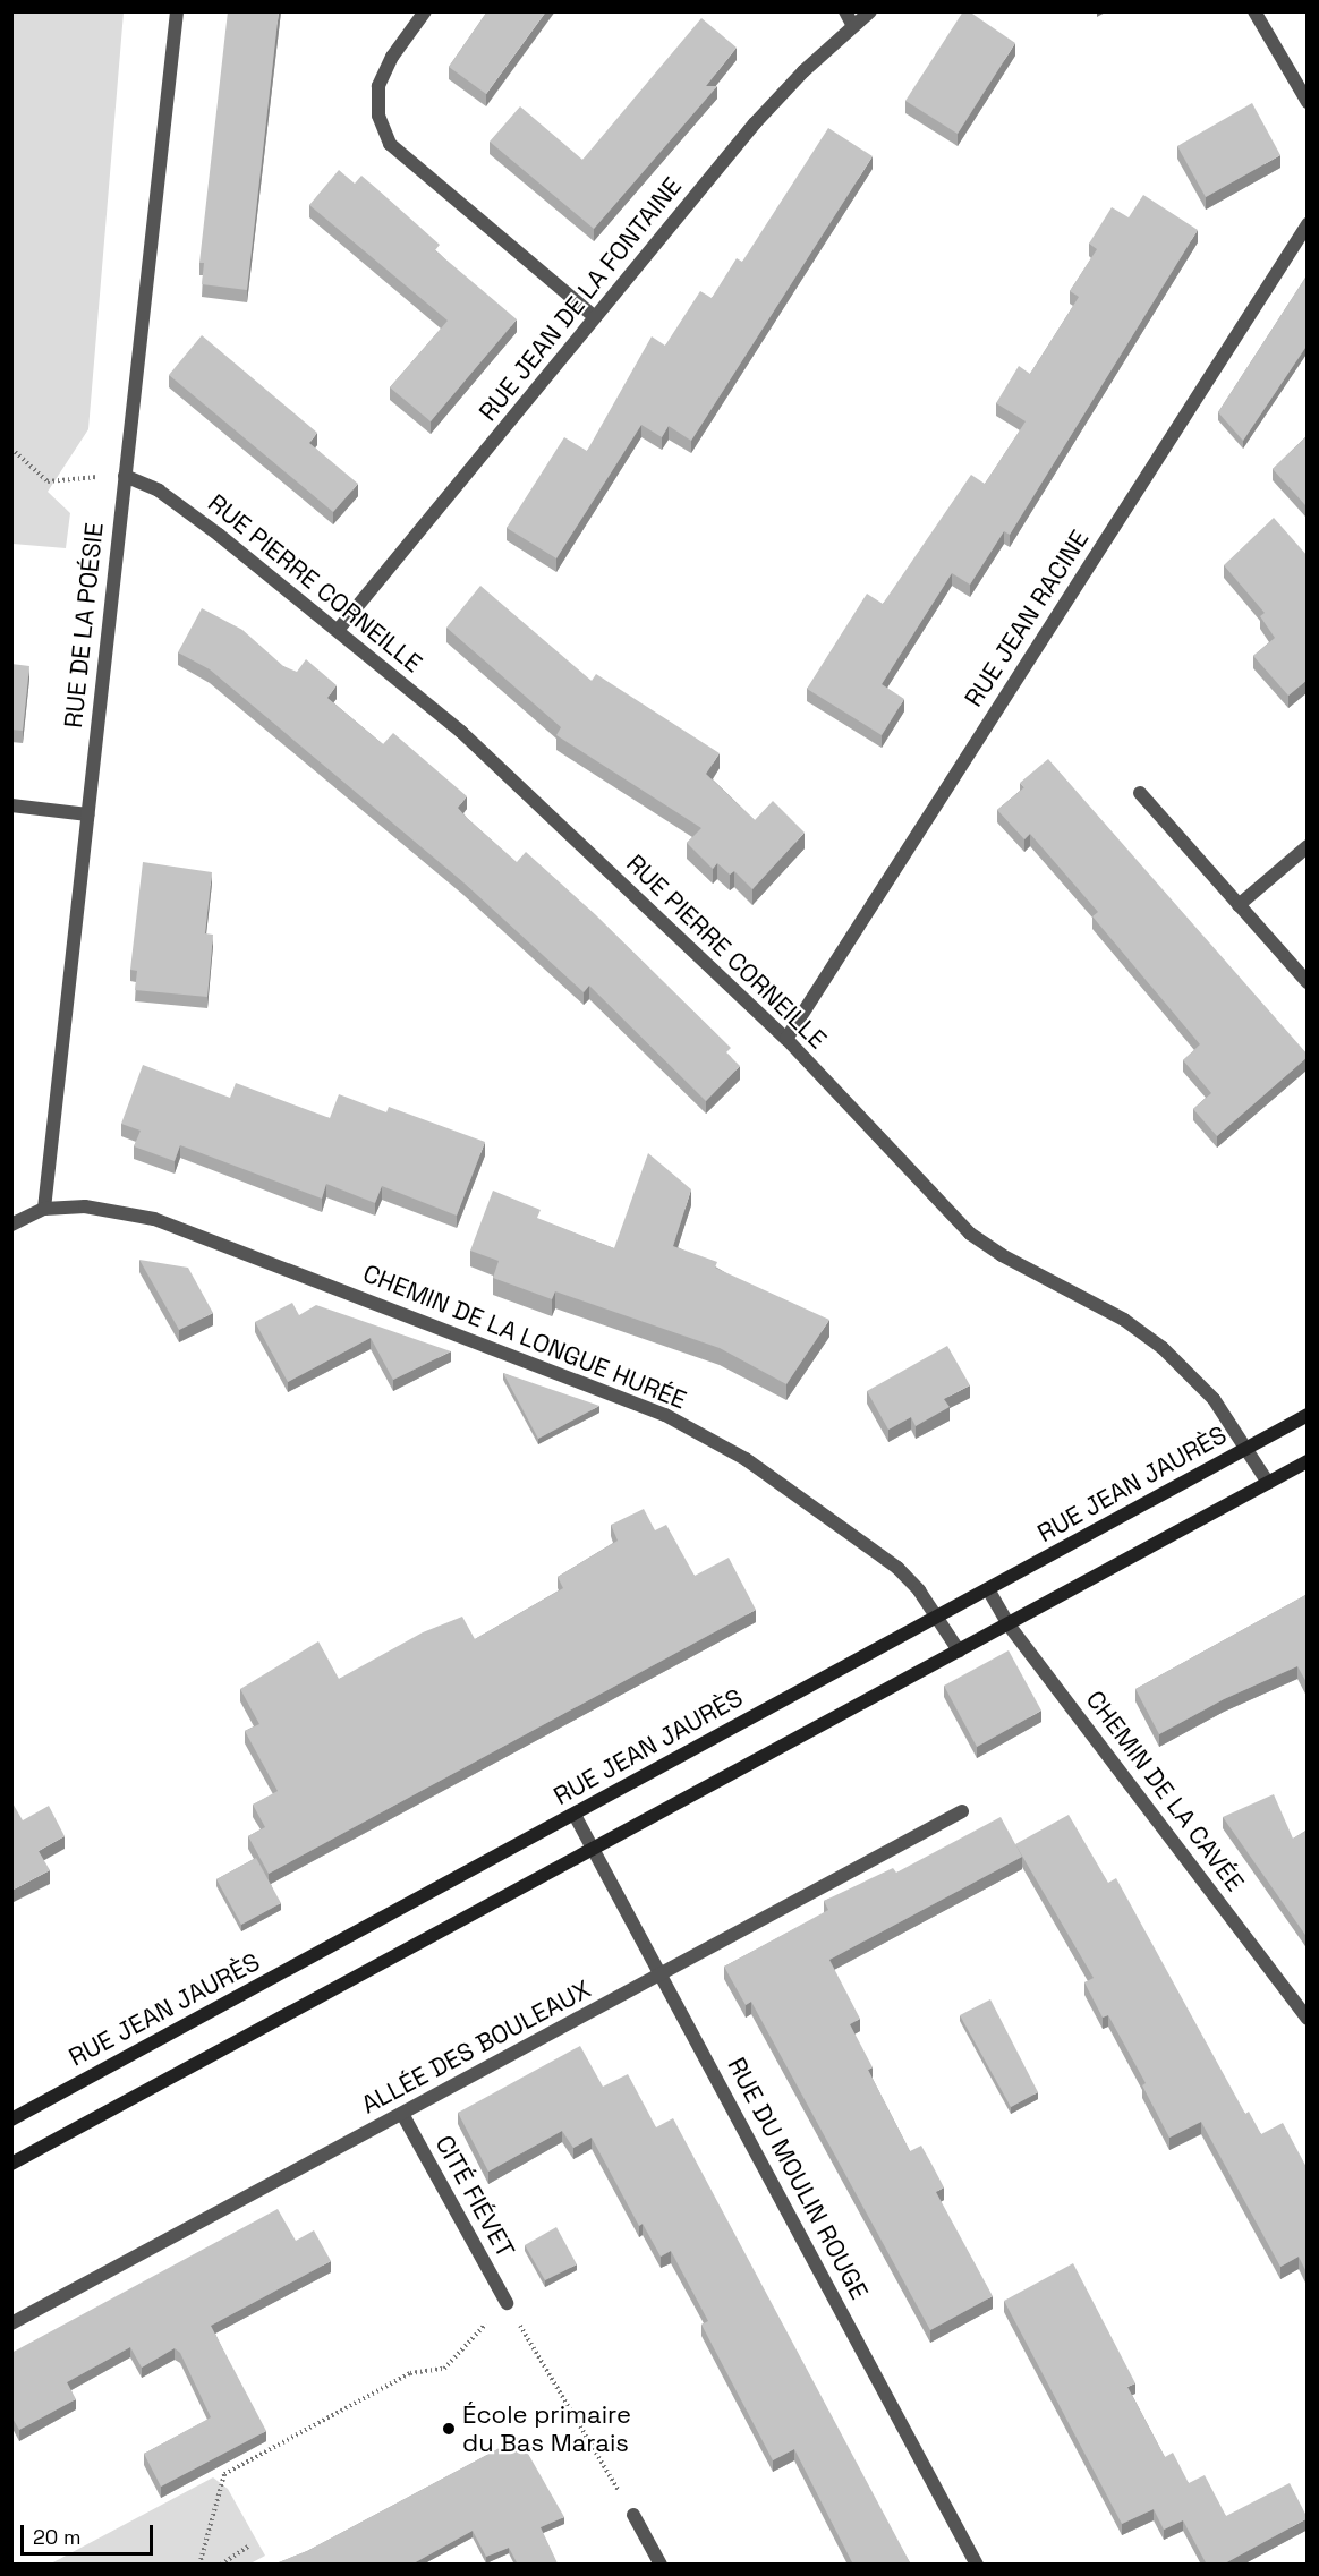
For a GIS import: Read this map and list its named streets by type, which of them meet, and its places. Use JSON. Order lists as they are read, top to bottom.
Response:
{
  "streets": {
    "main road": ["RUE JEAN JAURÈS"],
    "street": [
      "RUE JEAN DE LA FONTAINE",
      "RUE PIERRE CORNEILLE",
      "RUE JEAN RACINE",
      "RUE DE LA POÉSIE",
      "CHEMIN DE LA LONGUE HURÉE",
      "CHEMIN DE LA CAVÉE",
      "ALLÉE DES BOULEAUX",
      "RUE DU MOULIN ROUGE",
      "CITÉ FIÉVET"
    ]
  },
  "crossings": [
    ["RUE JEAN DE LA FONTAINE", "RUE PIERRE CORNEILLE"],
    ["RUE PIERRE CORNEILLE", "RUE JEAN RACINE"],
    ["RUE PIERRE CORNEILLE", "RUE DE LA POÉSIE"],
    ["RUE PIERRE CORNEILLE", "RUE JEAN JAURÈS"],
    ["RUE DE LA POÉSIE", "CHEMIN DE LA LONGUE HURÉE"],
    ["CHEMIN DE LA LONGUE HURÉE", "RUE JEAN JAURÈS"],
    ["RUE JEAN JAURÈS", "CHEMIN DE LA CAVÉE"],
    ["RUE JEAN JAURÈS", "RUE DU MOULIN ROUGE"],
    ["ALLÉE DES BOULEAUX", "RUE DU MOULIN ROUGE"],
    ["ALLÉE DES BOULEAUX", "CITÉ FIÉVET"]
  ],
  "places": ["École primaire du Bas Marais"],
  "scale_bar": "20 m"
}
